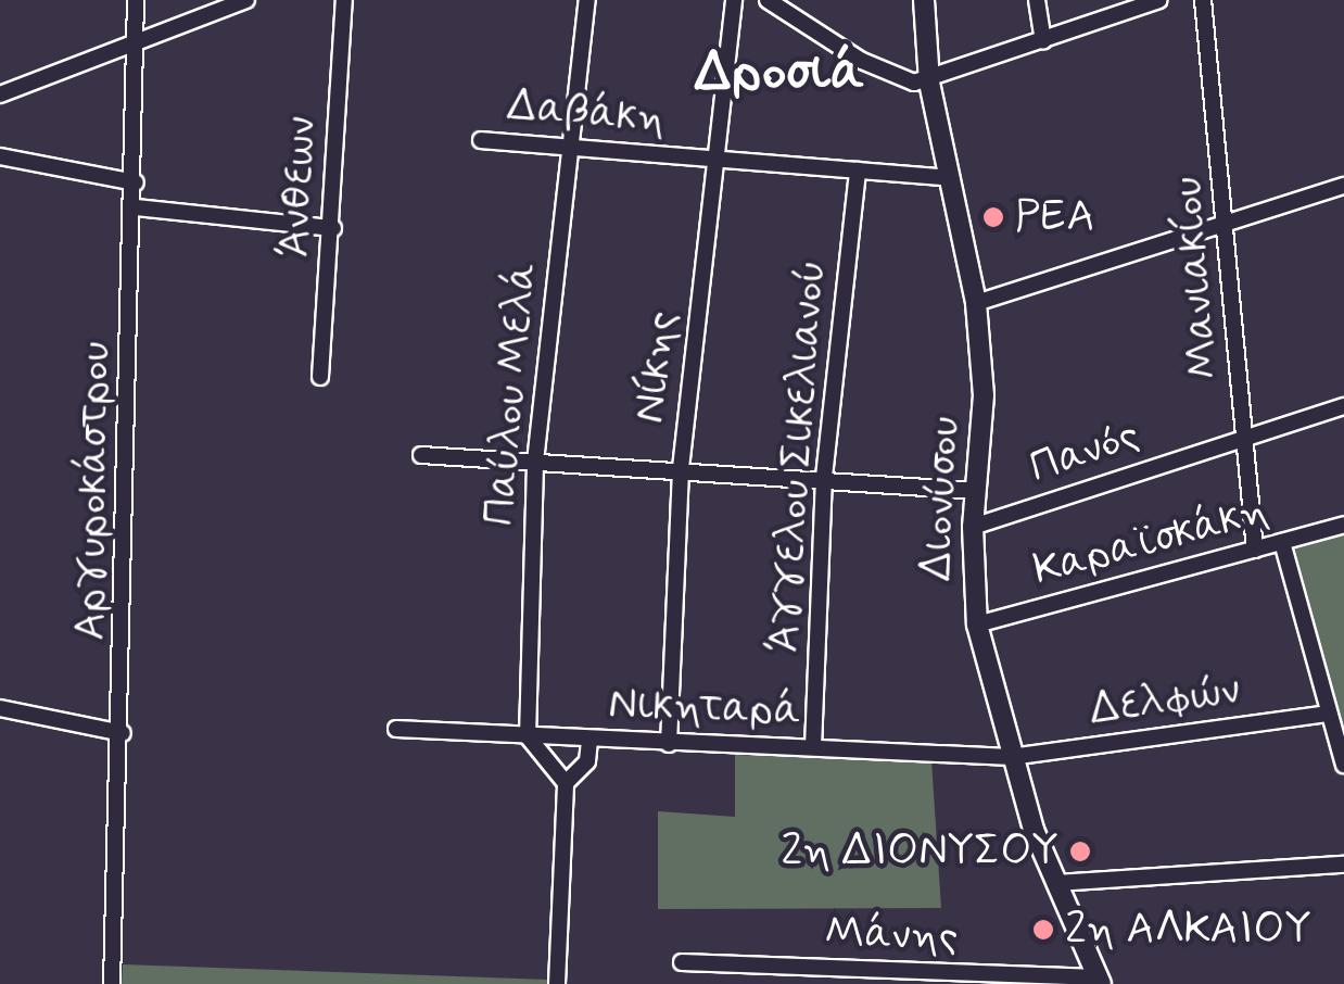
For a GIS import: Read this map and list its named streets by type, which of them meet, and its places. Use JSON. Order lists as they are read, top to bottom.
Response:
{
  "streets": {
    "main road": ["Διονύσου"],
    "street": [
      "Δαβάκη",
      "Άνθεων",
      "Μανιακίου",
      "Νίκης",
      "Παύλου Μελά",
      "Πανός",
      "Άγγελου Σικελιανού",
      "Αργυροκάστρου",
      "Καραϊσκάκη",
      "Δελφών",
      "Νικηταρά",
      "Μάνης"
    ]
  },
  "crossings": [
    ["Δαβάκη", "Νίκης"],
    ["Δαβάκη", "Παύλου Μελά"],
    ["Δαβάκη", "Άγγελου Σικελιανού"],
    ["Δαβάκη", "Διονύσου"],
    ["Μανιακίου", "Πανός"],
    ["Μανιακίου", "Καραϊσκάκη"],
    ["Νίκης", "Νικηταρά"],
    ["Παύλου Μελά", "Νικηταρά"],
    ["Πανός", "Διονύσου"],
    ["Άγγελου Σικελιανού", "Νικηταρά"],
    ["Διονύσου", "Καραϊσκάκη"],
    ["Διονύσου", "Δελφών"],
    ["Διονύσου", "Νικηταρά"],
    ["Διονύσου", "Μάνης"],
    ["Δελφών", "Νικηταρά"]
  ],
  "districts": ["Δροσιά"],
  "places": ["ΡΕΑ", "2η ΔΙΟΝΥΣΟΥ", "2η ΑΛΚΑΙΟΥ"]
}
